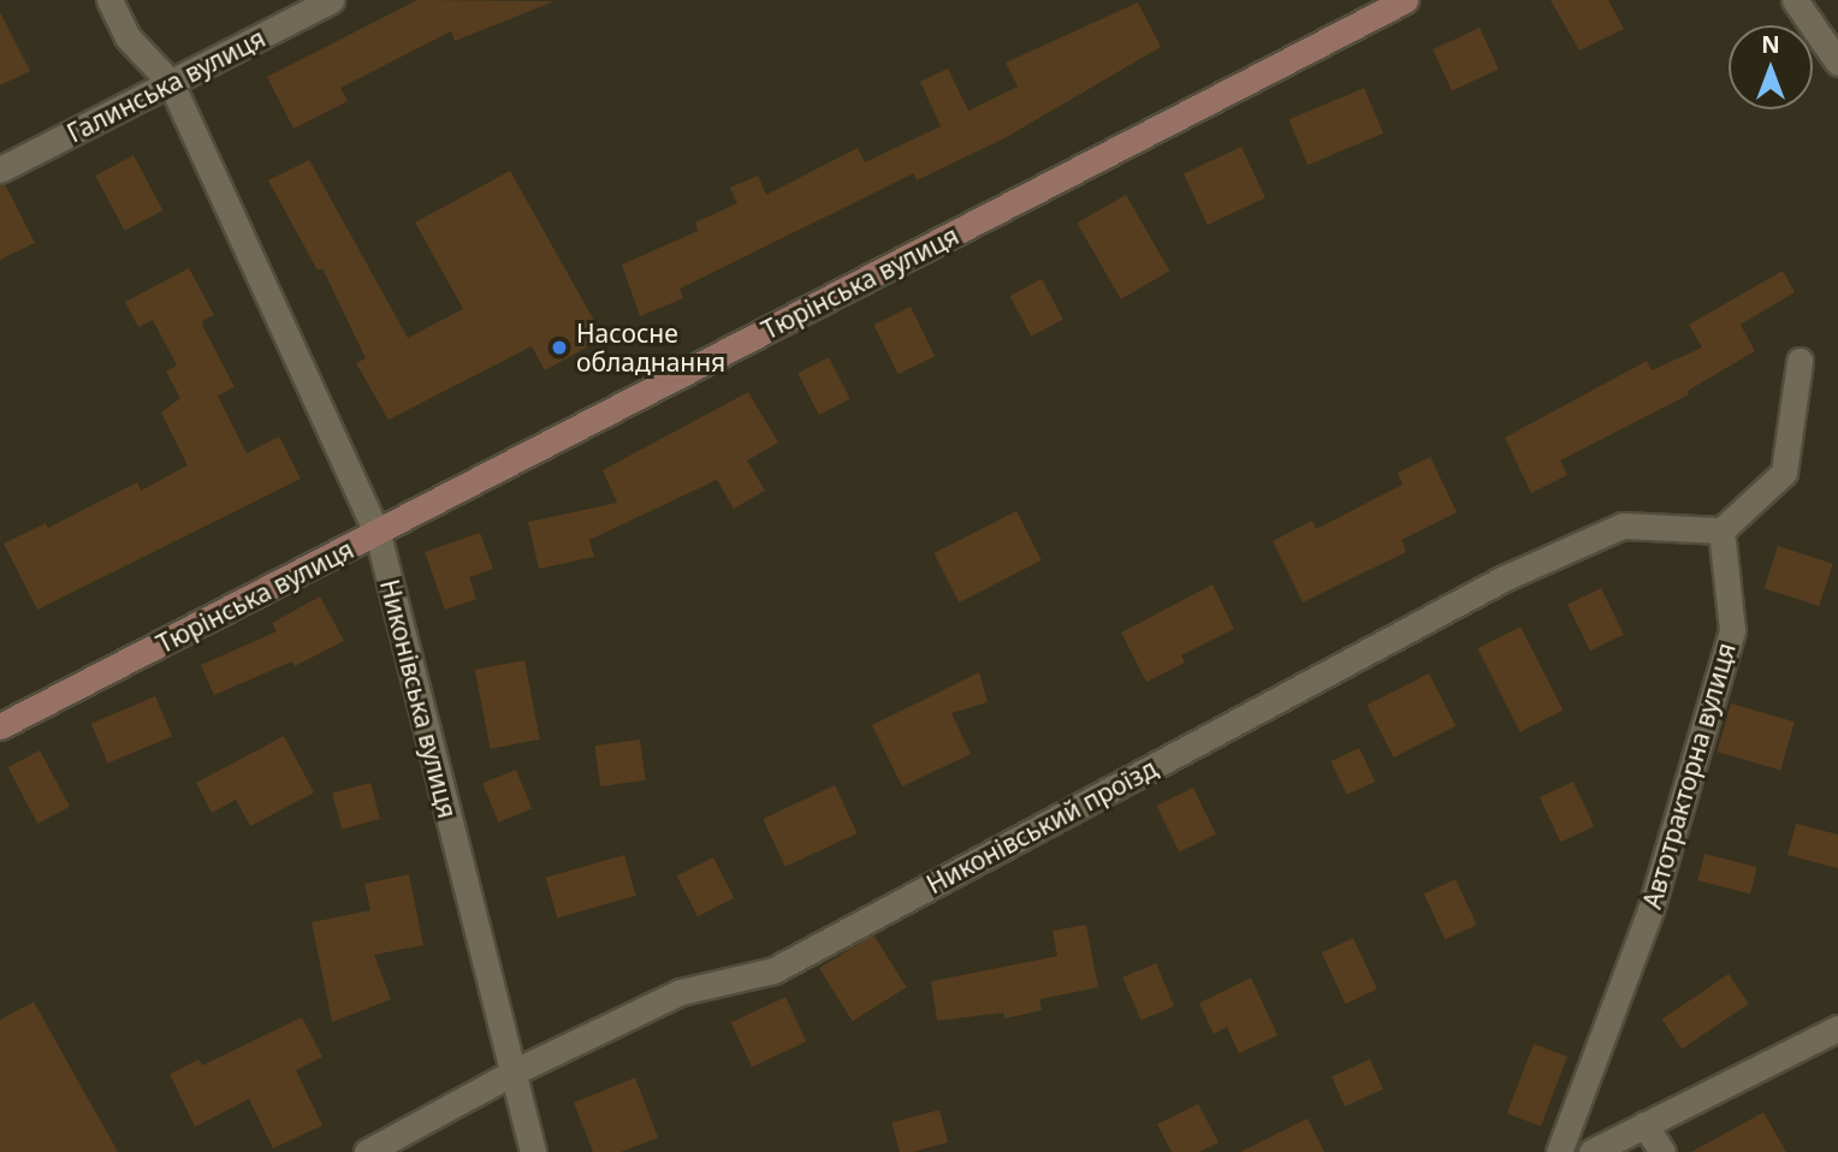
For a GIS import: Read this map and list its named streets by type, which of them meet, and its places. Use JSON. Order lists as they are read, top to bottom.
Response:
{
  "streets": {
    "main road": ["Тюрінська вулиця"],
    "street": [
      "Галинська вулиця",
      "Никонівська вулиця",
      "Автотракторна вулиця",
      "Никонівський проїзд"
    ]
  },
  "crossings": [
    ["Галинська вулиця", "Никонівська вулиця"],
    ["Тюрінська вулиця", "Никонівська вулиця"],
    ["Никонівська вулиця", "Никонівський проїзд"],
    ["Автотракторна вулиця", "Никонівський проїзд"]
  ],
  "places": ["Насосне обладнання"],
  "north": "top"
}
